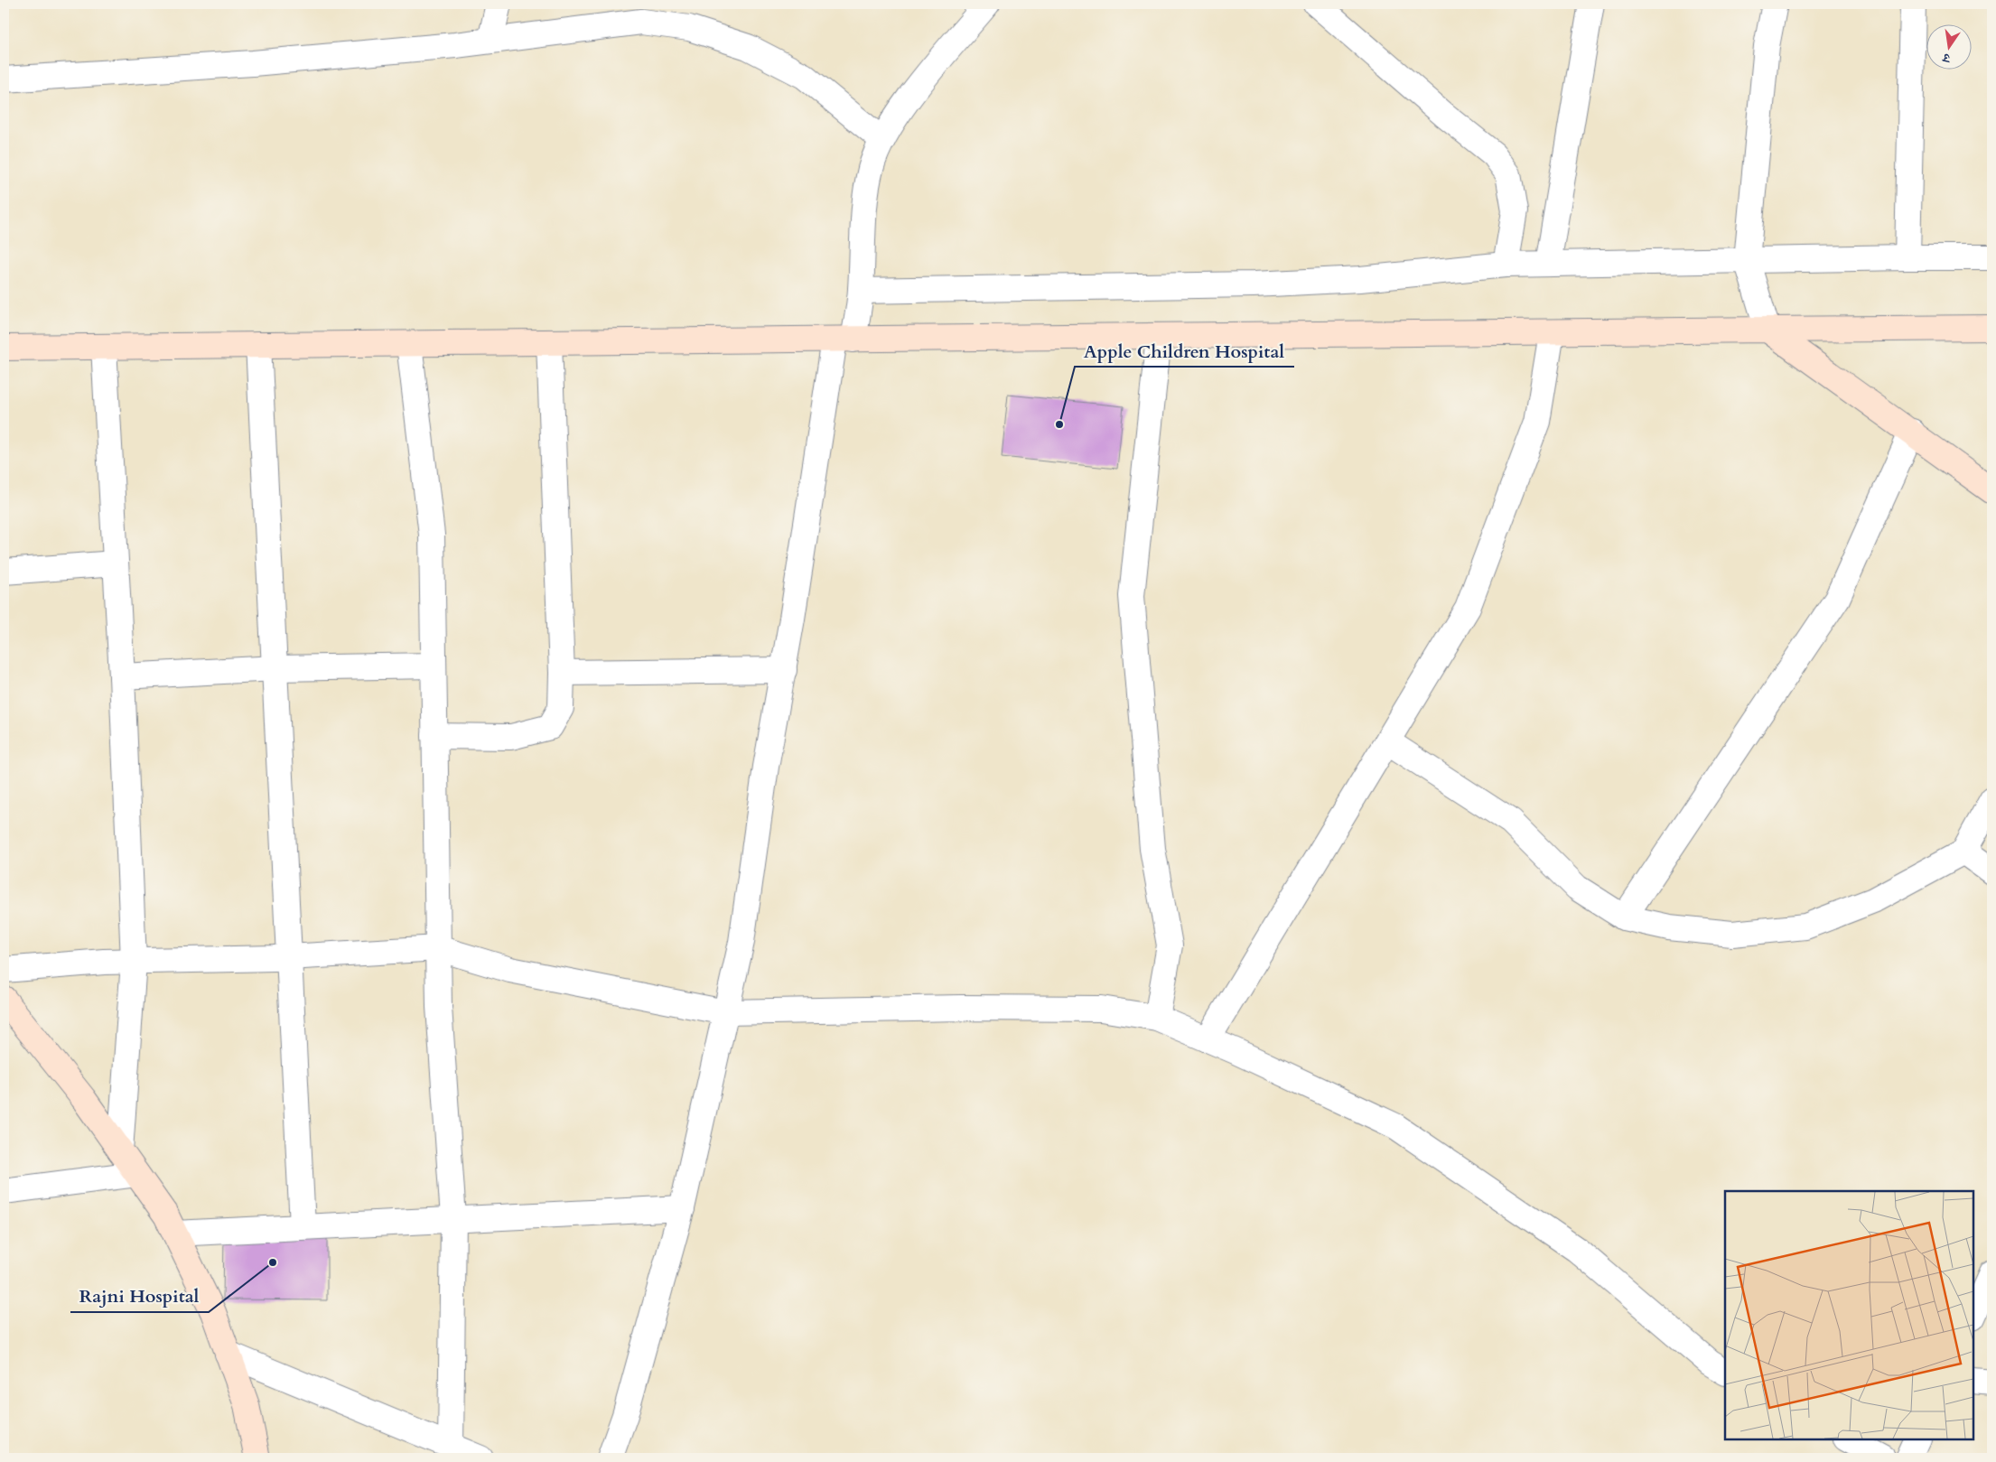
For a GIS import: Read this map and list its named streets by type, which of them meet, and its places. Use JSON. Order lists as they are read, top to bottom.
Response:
{
  "places": ["Apple Children Hospital", "Rajni Hospital"],
  "north": "bottom"
}
